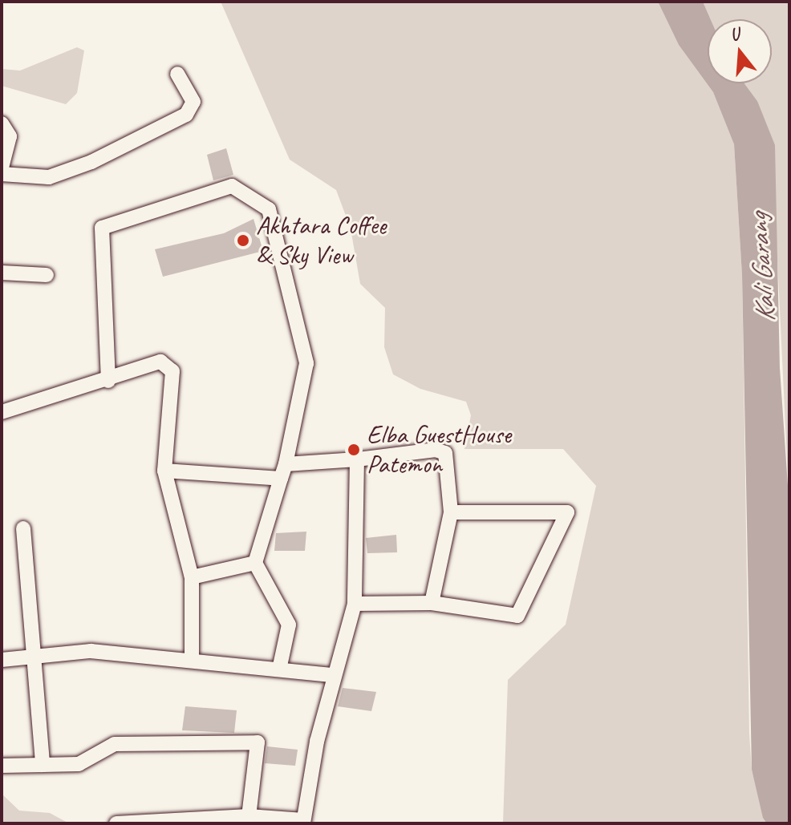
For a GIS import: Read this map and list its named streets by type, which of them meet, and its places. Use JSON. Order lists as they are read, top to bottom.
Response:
{
  "water": ["Kali Garang"],
  "places": ["Akhtara Coffee & Sky View", "Elba GuestHouse Patemon"],
  "north": "top"
}
